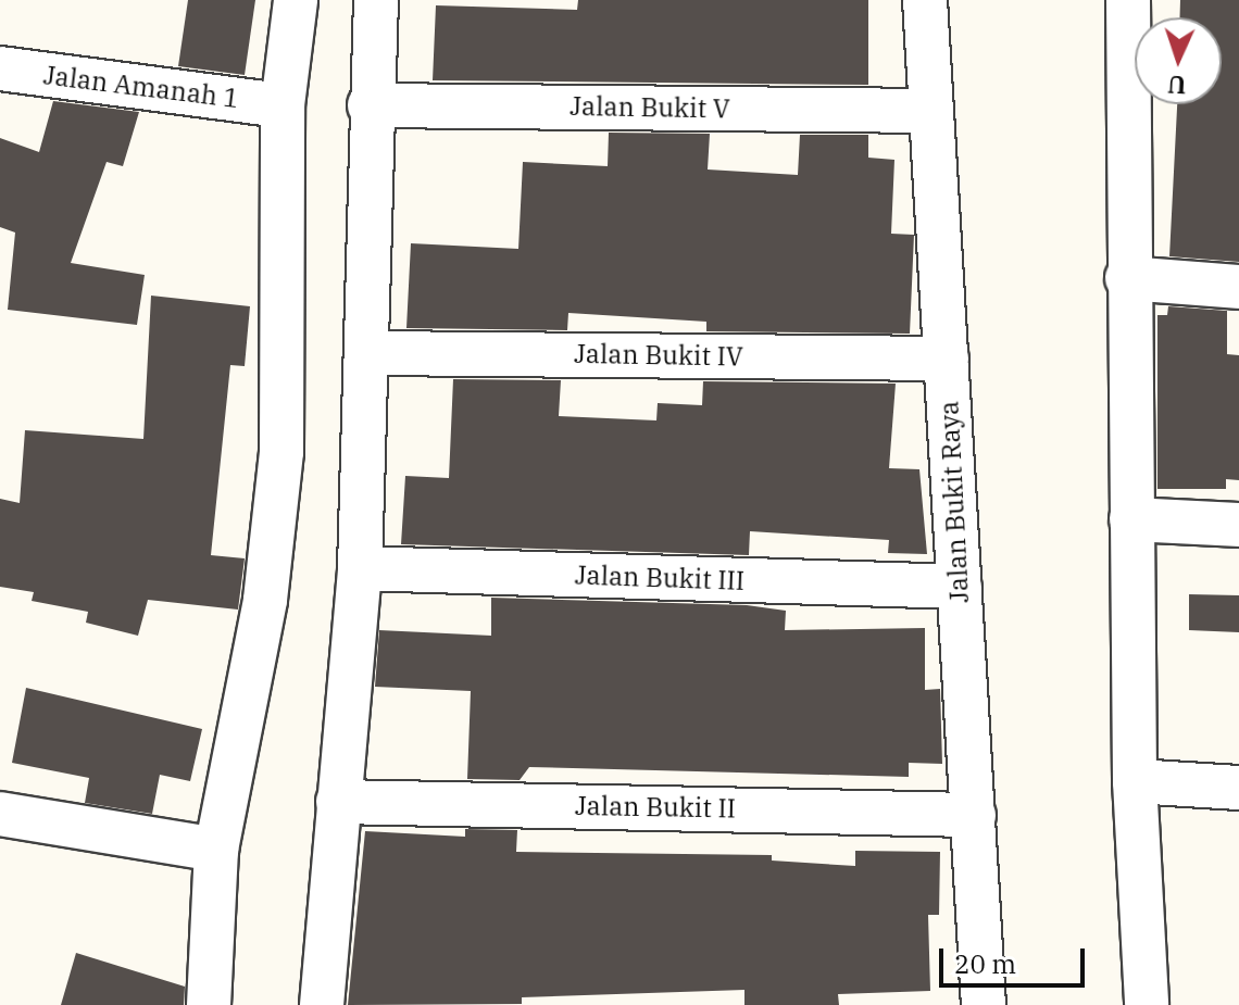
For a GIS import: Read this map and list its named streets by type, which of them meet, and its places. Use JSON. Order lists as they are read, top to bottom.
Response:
{
  "streets": {
    "street": [
      "Jalan Amanah 1",
      "Jalan Bukit V",
      "Jalan Bukit IV",
      "Jalan Bukit Raya",
      "Jalan Bukit III",
      "Jalan Bukit II"
    ]
  },
  "crossings": [
    ["Jalan Bukit V", "Jalan Bukit Raya"],
    ["Jalan Bukit IV", "Jalan Bukit Raya"],
    ["Jalan Bukit Raya", "Jalan Bukit III"],
    ["Jalan Bukit Raya", "Jalan Bukit II"]
  ],
  "scale_bar": "20 m",
  "north": "bottom"
}
